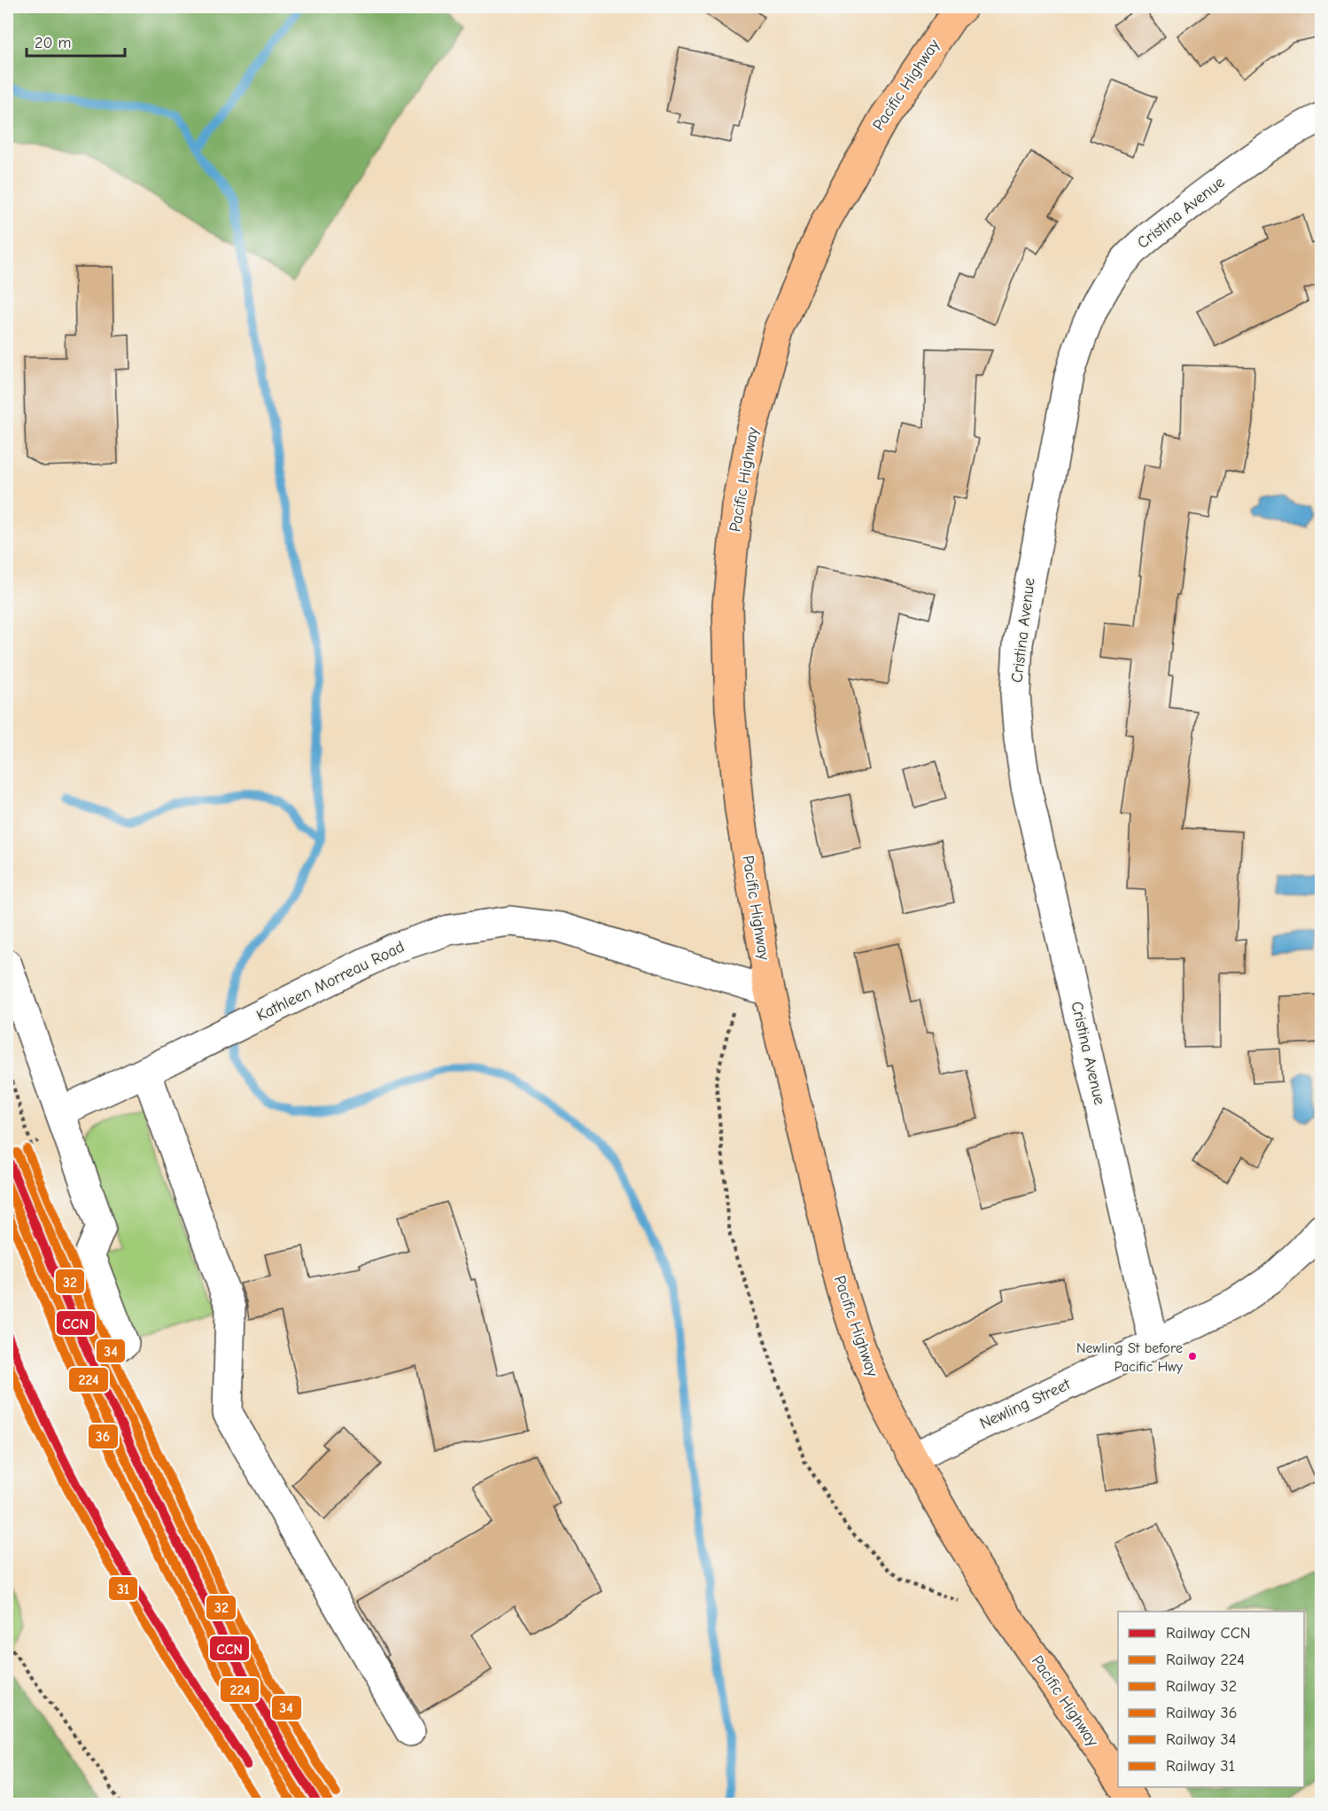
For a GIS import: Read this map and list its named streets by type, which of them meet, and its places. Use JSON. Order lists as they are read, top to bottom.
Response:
{
  "streets": {
    "main road": ["Pacific Highway"],
    "street": ["Cristina Avenue", "Kathleen Morreau Road", "Newling Street"]
  },
  "crossings": [
    ["Pacific Highway", "Kathleen Morreau Road"],
    ["Pacific Highway", "Newling Street"],
    ["Cristina Avenue", "Newling Street"]
  ],
  "places": ["Newling St before Pacific Hwy"],
  "lines": [
    "rail line 34",
    "rail line 32",
    "rail line CCN",
    "rail line 224",
    "rail line 36",
    "rail line 31"
  ],
  "legend": [
    "Railway CCN",
    "Railway 224",
    "Railway 32",
    "Railway 36",
    "Railway 34",
    "Railway 31"
  ],
  "scale_bar": "20 m"
}
